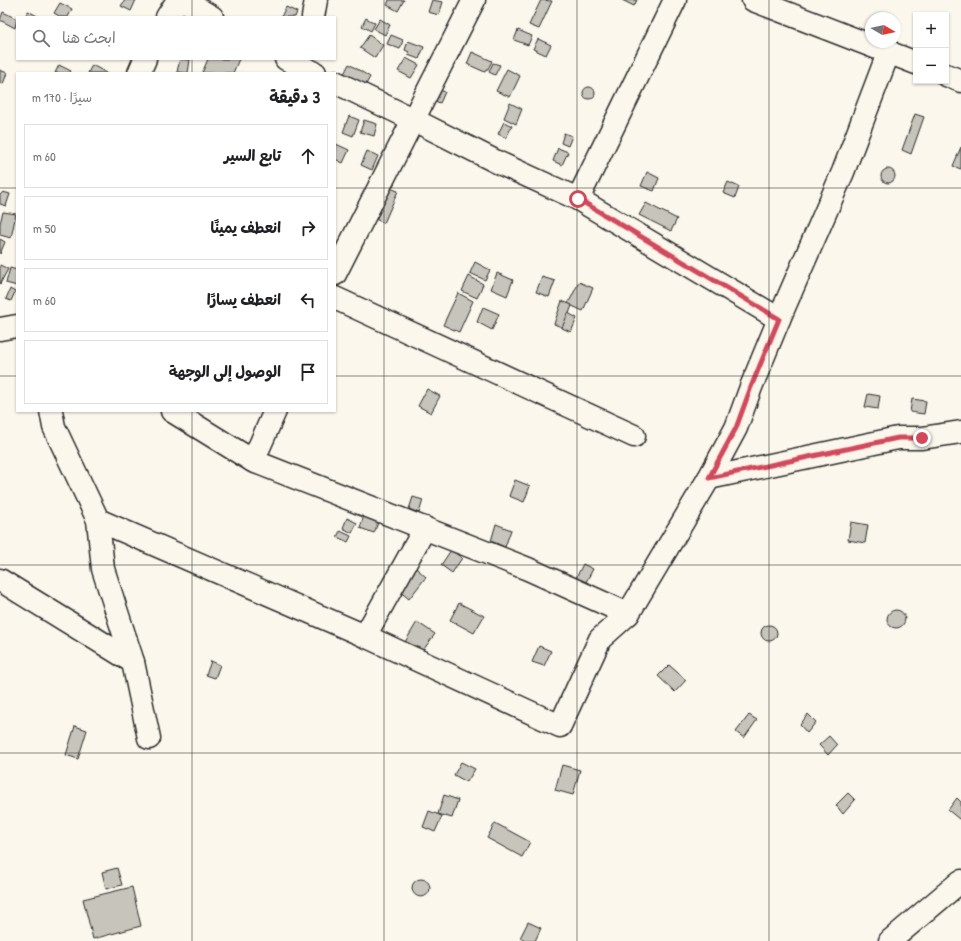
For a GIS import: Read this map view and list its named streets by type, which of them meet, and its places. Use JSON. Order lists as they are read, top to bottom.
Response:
{
  "north": "right",
  "page": {
    "map_buttons": ["+", "−"],
    "search": "ابحث هنا",
    "heading": ["3 دقيقة", "سيرًا · 170 m"],
    "list": [
      ["تابع السير", "60 m"],
      ["انعطف يمينًا", "50 m"],
      ["انعطف يسارًا", "60 m"],
      "الوصول إلى الوجهة"
    ]
  }
}
